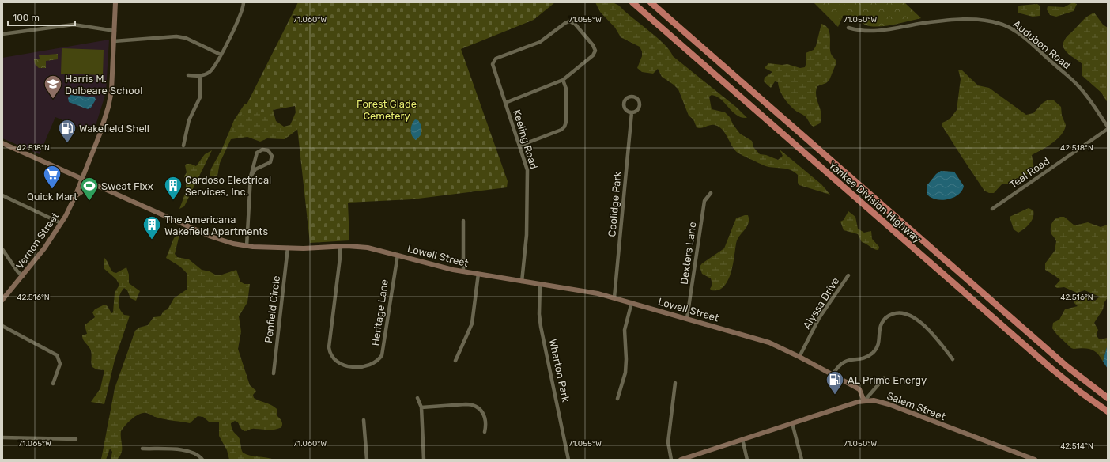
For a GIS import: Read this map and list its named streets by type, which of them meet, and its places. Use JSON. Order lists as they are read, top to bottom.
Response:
{
  "streets": {
    "highway": ["Yankee Division Highway"],
    "main road": ["Vernon Street", "Lowell Street", "Salem Street"],
    "street": [
      "Audubon Road",
      "Keeling Road",
      "Teal Road",
      "Coolidge Park",
      "Dexters Lane",
      "Alyssa Drive",
      "Penfield Circle",
      "Heritage Lane",
      "Wharton Park"
    ]
  },
  "crossings": [
    ["Audubon Road", "Teal Road"],
    ["Keeling Road", "Lowell Street"],
    ["Coolidge Park", "Lowell Street"],
    ["Vernon Street", "Lowell Street"],
    ["Dexters Lane", "Lowell Street"],
    ["Lowell Street", "Alyssa Drive"],
    ["Lowell Street", "Penfield Circle"],
    ["Lowell Street", "Heritage Lane"],
    ["Lowell Street", "Wharton Park"],
    ["Lowell Street", "Salem Street"]
  ],
  "parks": ["Forest Glade Cemetery"],
  "places": {
    "school or university": ["Harris M. Dolbeare School"],
    "fuel station": ["Wakefield Shell", "AL Prime Energy"],
    "supermarket": ["Quick Mart"],
    "building": ["Cardoso Electrical Services, Inc.", "The Americana Wakefield Apartments"],
    "sports": ["Sweat Fixx"]
  },
  "scale_bar": "100 m",
  "coordinates": [
    "71.060°W",
    "71.055°W",
    "71.050°W",
    "42.518°N",
    "42.516°N",
    "71.065°W",
    "42.514°N"
  ]
}
